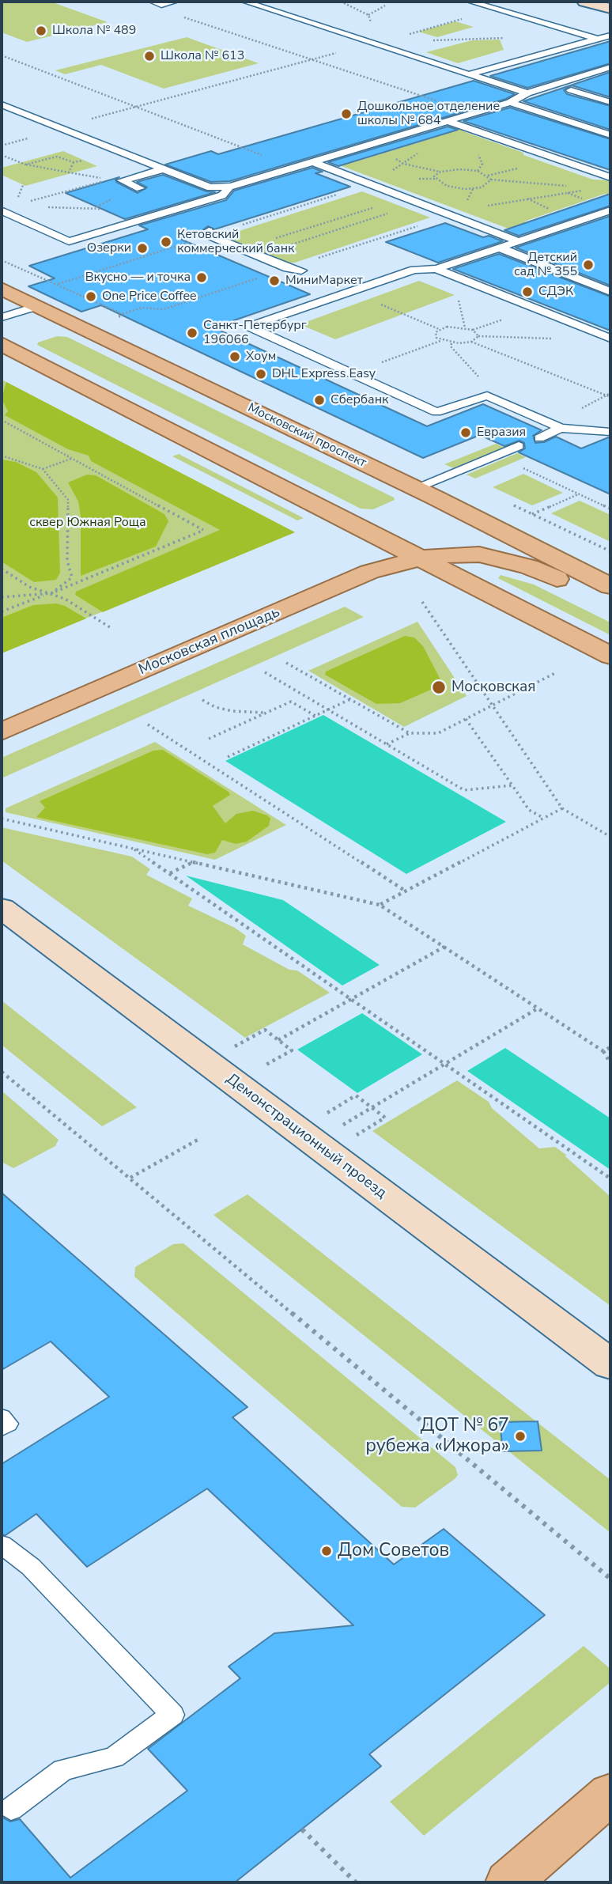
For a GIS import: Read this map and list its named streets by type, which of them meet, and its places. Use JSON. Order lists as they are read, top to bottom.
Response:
{
  "streets": {
    "main road": ["Московский проспект", "Московская площадь"],
    "street": ["Демонстрационный проезд"]
  },
  "parks": ["сквер Южная Роща"],
  "places": [
    "Школа № 489",
    "Школа № 613",
    "Дошкольное отделение школы № 684",
    "Кетовский коммерческий банк",
    "Озерки",
    "Детский сад № 355",
    "Вкусно — и точка",
    "МиниМаркет",
    "СДЭК",
    "One Price Coffee",
    "Санкт-Петербург 196066",
    "Хоум",
    "DHL Express Easy",
    "Сбербанк",
    "Евразия",
    "Московская",
    "ДОТ № 67 рубежа «Ижора»",
    "Дом Советов"
  ]
}
